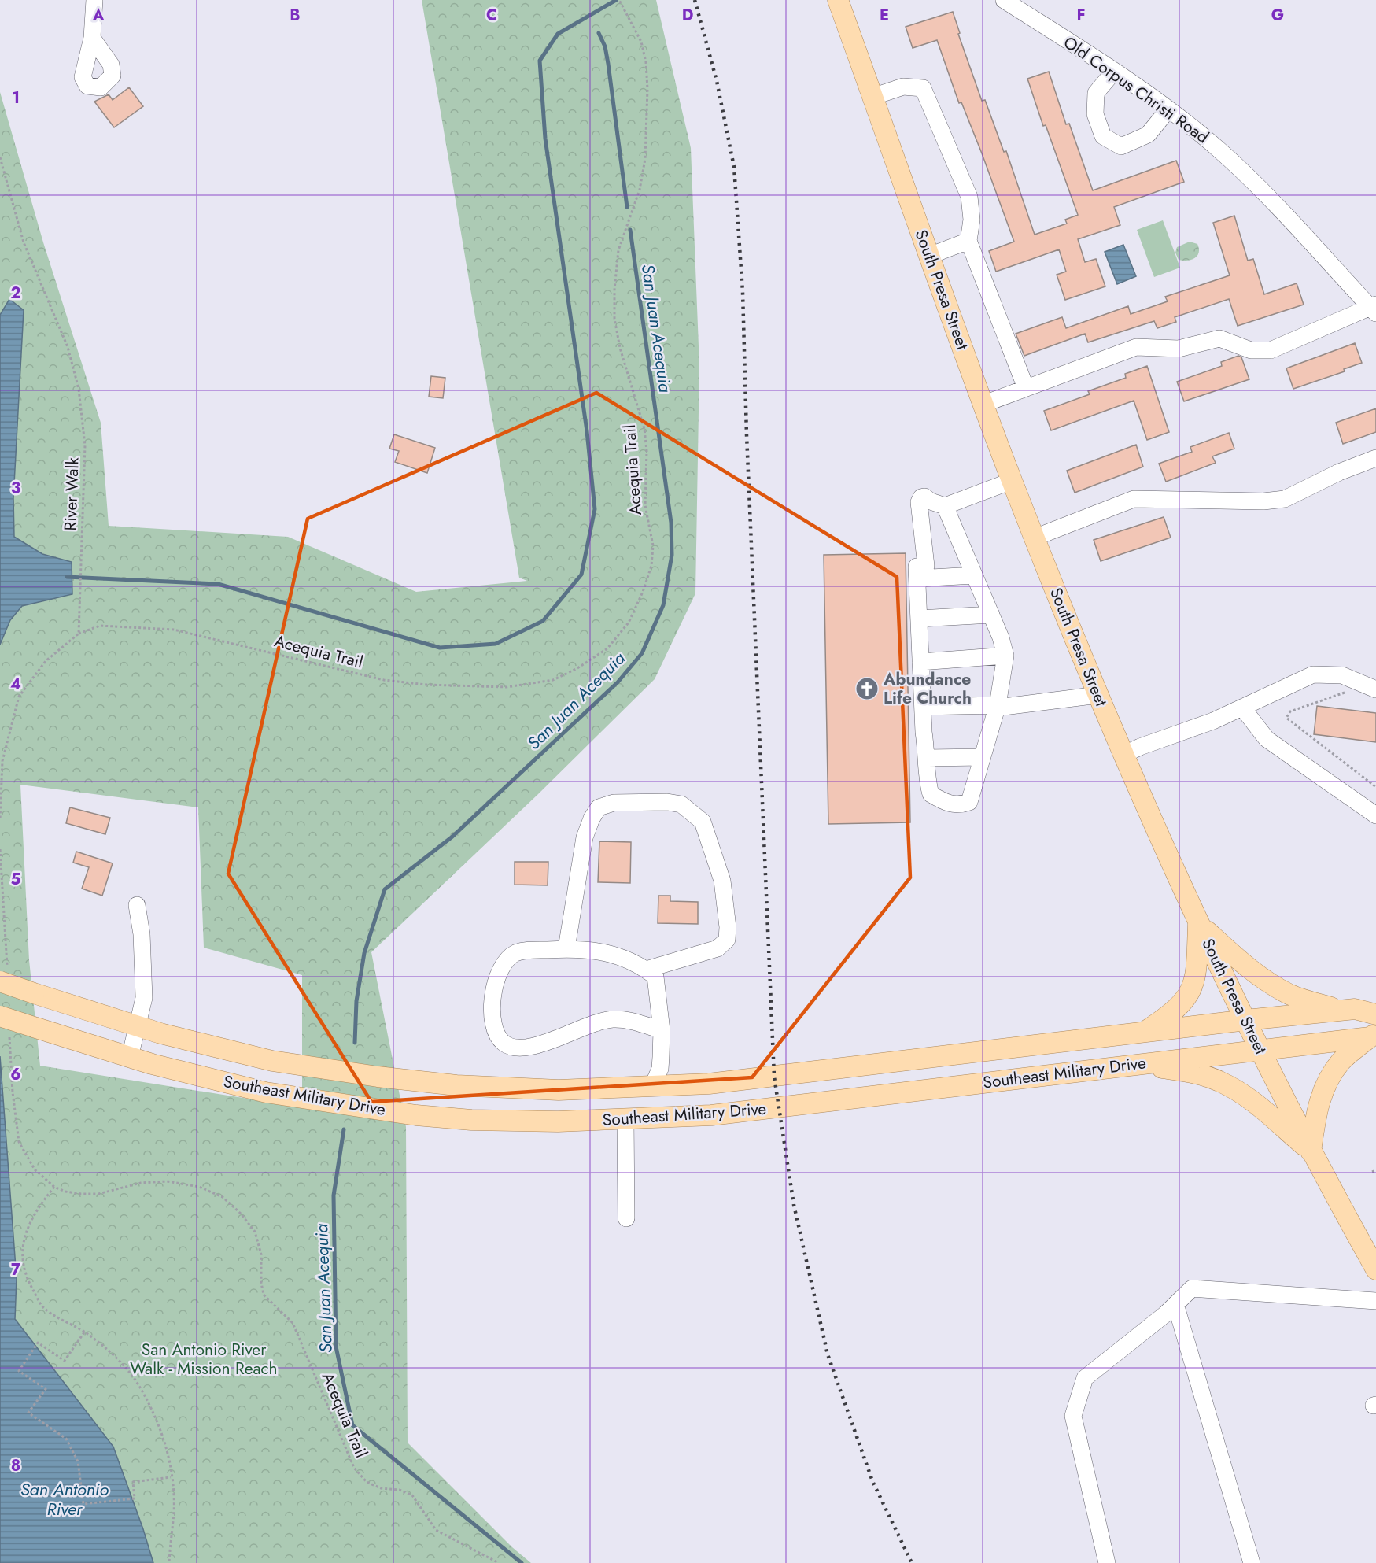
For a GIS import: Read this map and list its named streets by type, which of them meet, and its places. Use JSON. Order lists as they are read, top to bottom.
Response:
{
  "streets": {
    "main road": ["South Presa Street", "Southeast Military Drive"],
    "street": ["Old Corpus Christi Road"],
    "path": ["Acequia Trail", "River Walk"]
  },
  "crossings": [
    ["South Presa Street", "Southeast Military Drive"],
    ["Acequia Trail", "River Walk"]
  ],
  "water": ["San Juan Acequia", "San Antonio River"],
  "parks": ["San Antonio River Walk - Mission Reach"],
  "places": {
    "church": ["Abundance Life Church"]
  },
  "grid": {
    "columns": [
      "A",
      "B",
      "C",
      "D",
      "E",
      "F",
      "G"
    ],
    "rows": [
      "1",
      "2",
      "3",
      "4",
      "5",
      "6",
      "7",
      "8"
    ]
  }
}
